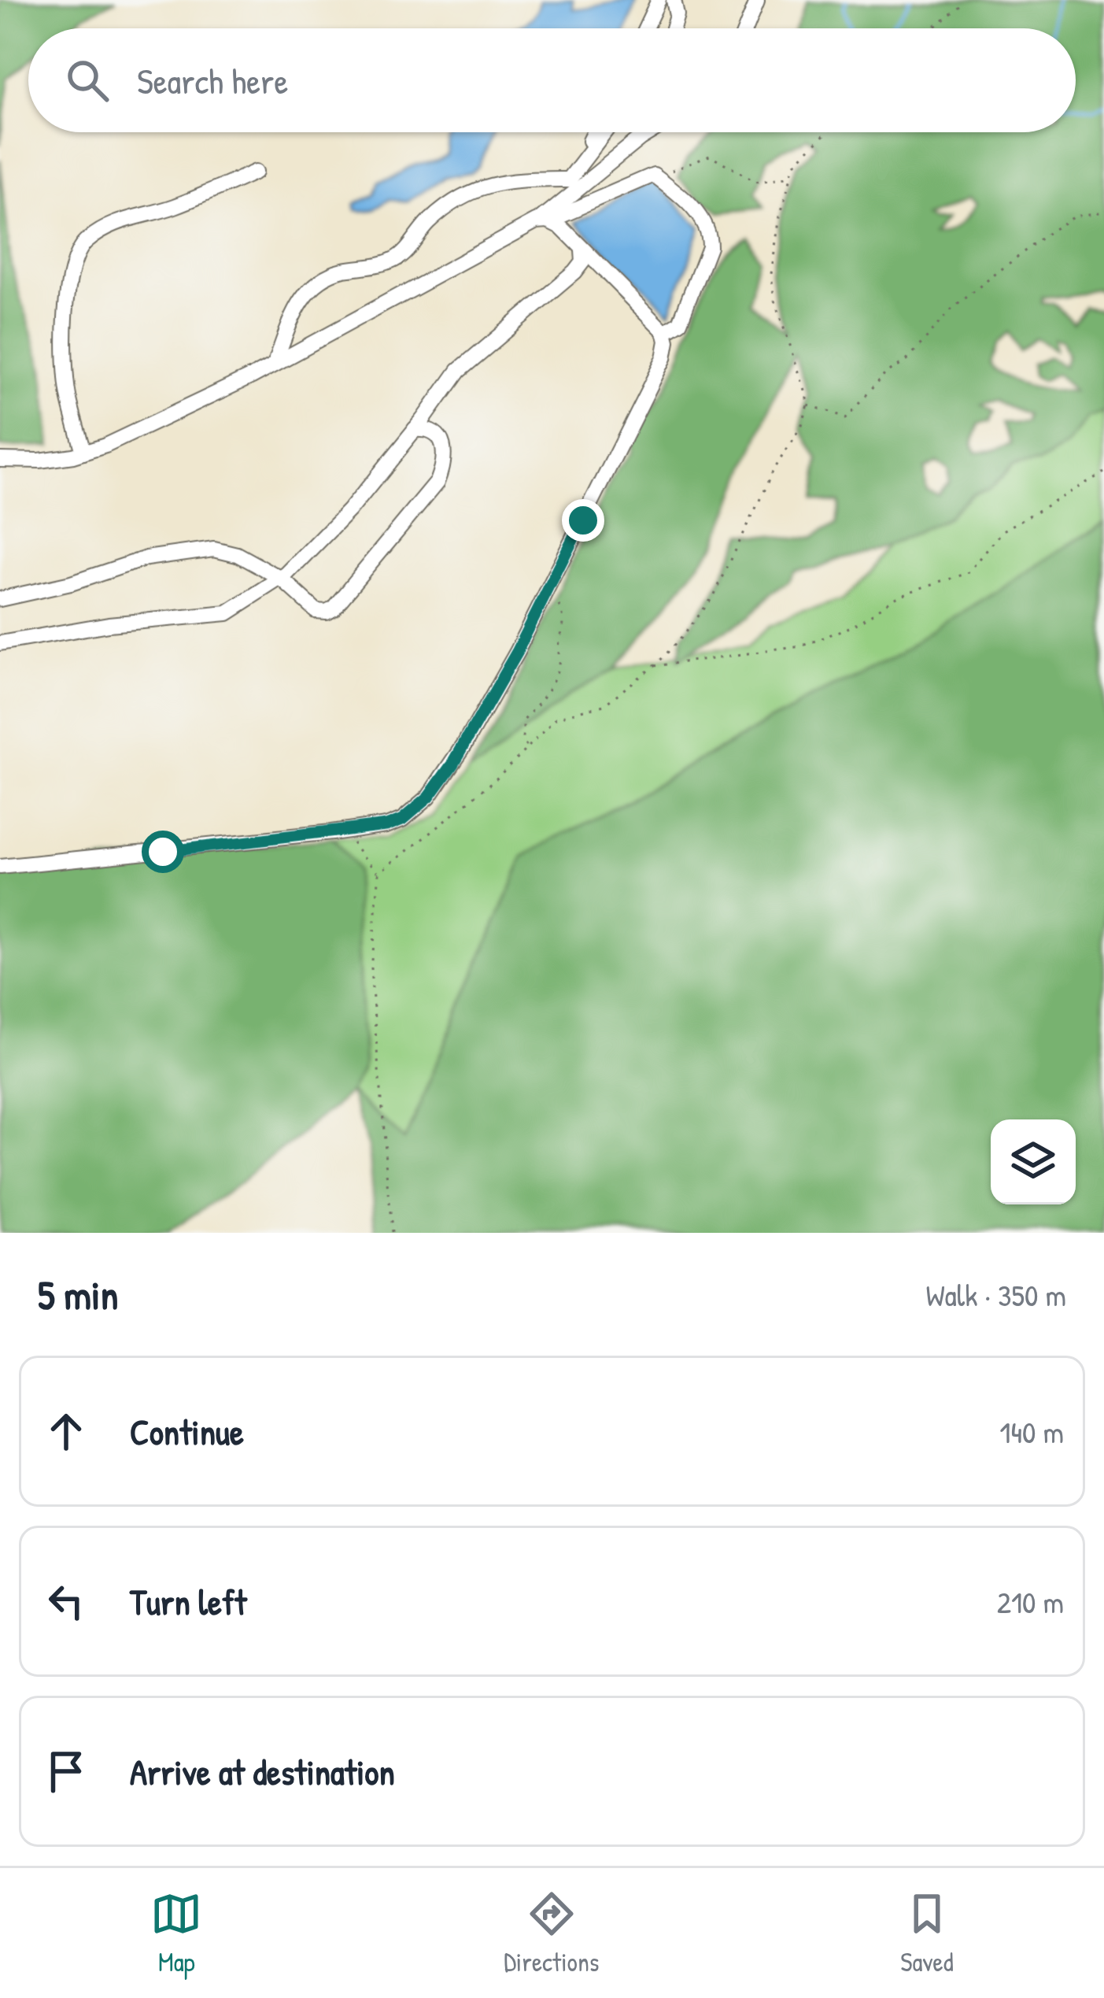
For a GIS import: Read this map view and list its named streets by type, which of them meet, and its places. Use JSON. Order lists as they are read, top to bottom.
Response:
{
  "page": {
    "search": "Search here",
    "heading": ["5 min", "Walk · 350 m"],
    "list": [
      ["Continue", "140 m"],
      ["Turn left", "210 m"],
      "Arrive at destination"
    ],
    "nav": ["Map", "Directions", "Saved"]
  }
}
